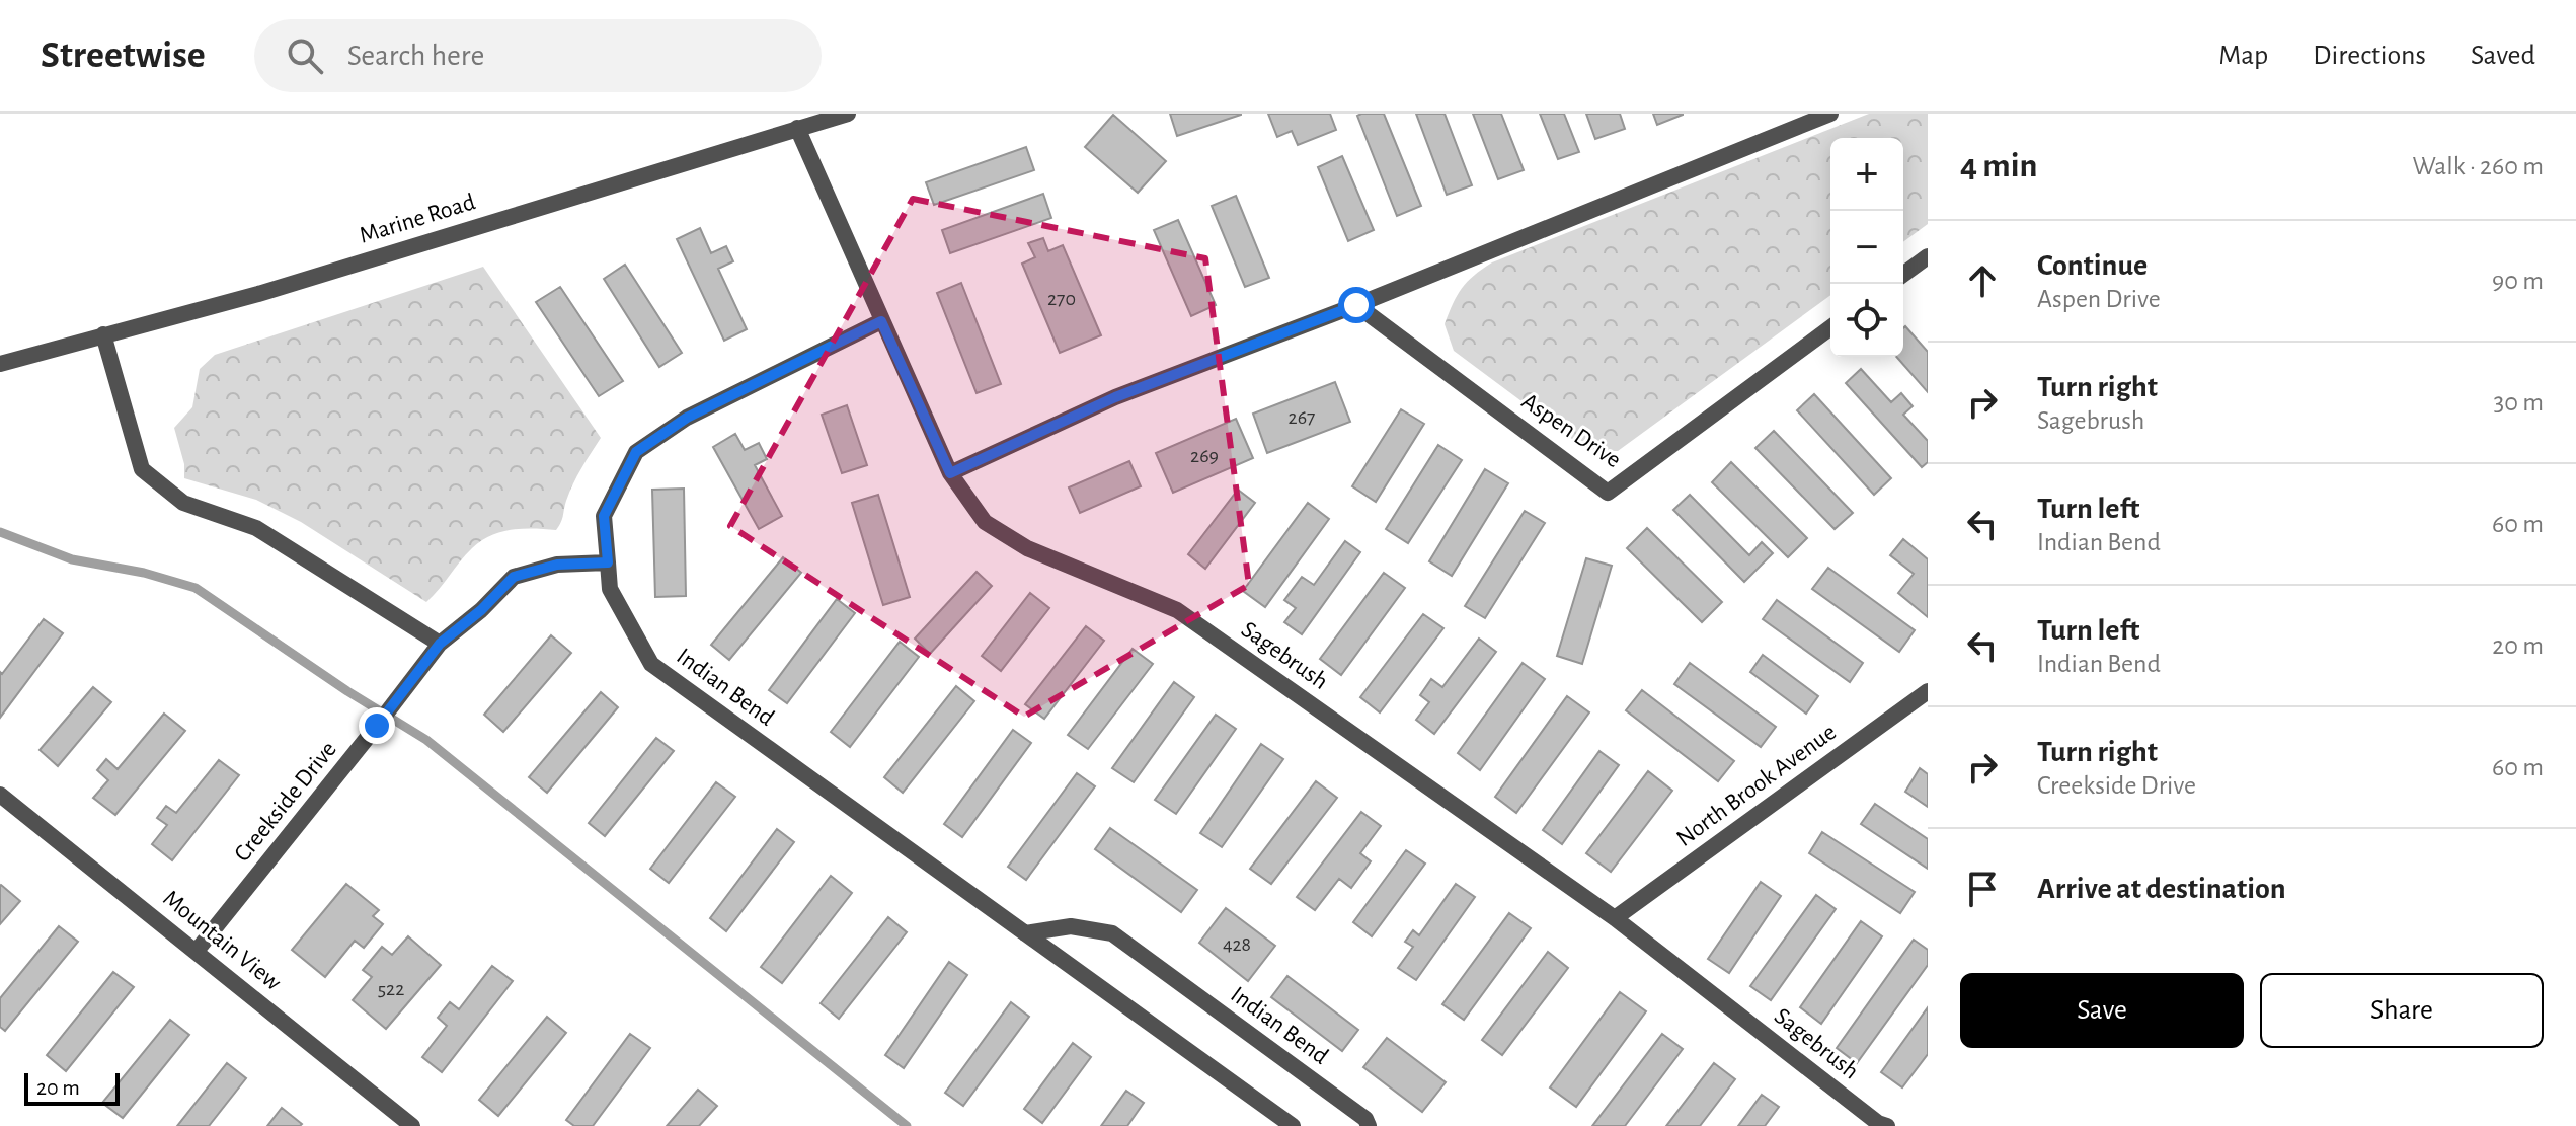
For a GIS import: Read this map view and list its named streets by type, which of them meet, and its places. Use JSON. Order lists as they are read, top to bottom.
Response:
{
  "streets": {
    "street": [
      "Marine Road",
      "Aspen Drive",
      "Sagebrush",
      "Indian Bend",
      "North Brook Avenue",
      "Creekside Drive",
      "Mountain View"
    ]
  },
  "crossings": [
    ["Marine Road", "Sagebrush"],
    ["Sagebrush", "Indian Bend"],
    ["Sagebrush", "North Brook Avenue"],
    ["Indian Bend", "Creekside Drive"],
    ["Creekside Drive", "Mountain View"]
  ],
  "house_numbers": [
    "270",
    "267",
    "269",
    "428",
    "522"
  ],
  "scale_bar": "20 m",
  "page": {
    "header": "Streetwise",
    "search": "Search here",
    "nav": ["Map", "Directions", "Saved"],
    "heading": ["4 min", "Walk · 260 m"],
    "map_buttons": ["+", "−"],
    "list": [
      ["Continue", "Aspen Drive", "90 m"],
      ["Turn right", "Sagebrush", "30 m"],
      ["Turn left", "Indian Bend", "60 m"],
      ["Turn left", "Indian Bend", "20 m"],
      ["Turn right", "Creekside Drive", "60 m"],
      "Arrive at destination"
    ],
    "buttons": ["Save", "Share"],
    "scale": "20 m"
  }
}
